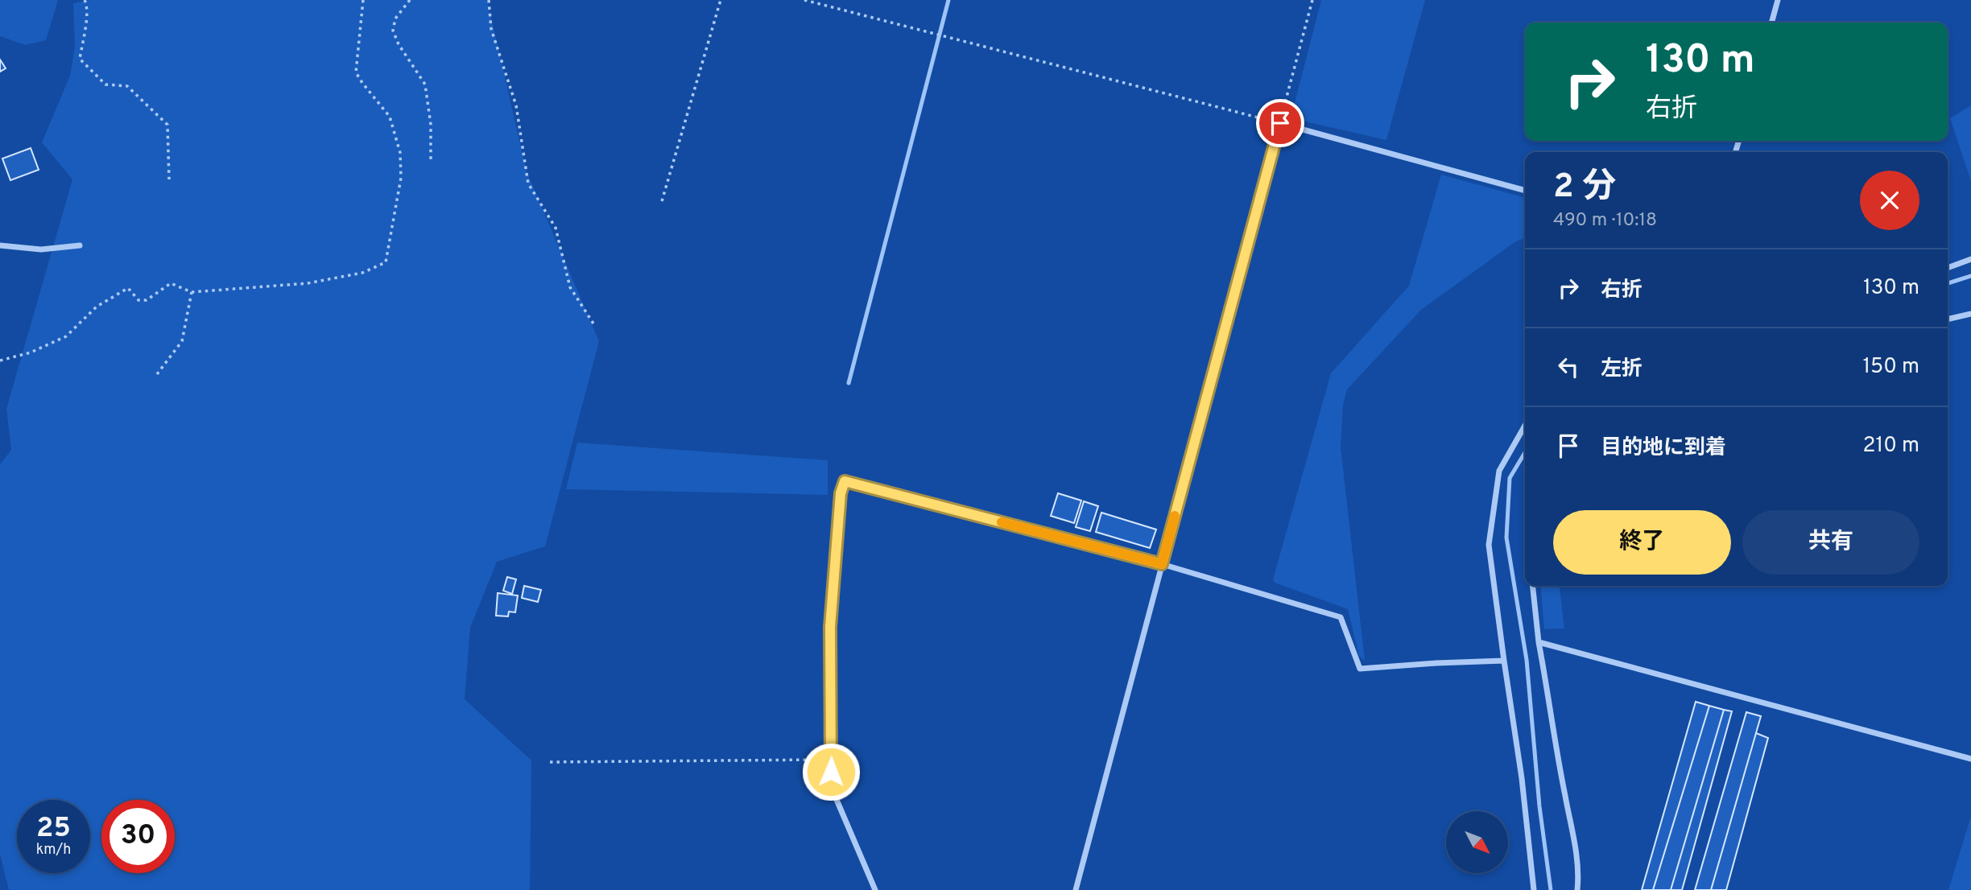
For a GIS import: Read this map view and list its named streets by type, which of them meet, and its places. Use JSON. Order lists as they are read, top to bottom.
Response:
{
  "north": "bottom right",
  "page": {
    "turn": ["130 m", "右折"],
    "heading": ["2 分", "490 m · 10:18"],
    "list": [
      {
        "name": "右折",
        "value": "130 m"
      },
      {
        "name": "左折",
        "value": "150 m"
      },
      {
        "name": "目的地に到着",
        "value": "210 m"
      }
    ],
    "buttons": ["終了", "共有"],
    "speed": "25 km/h",
    "limit": "30"
  }
}
